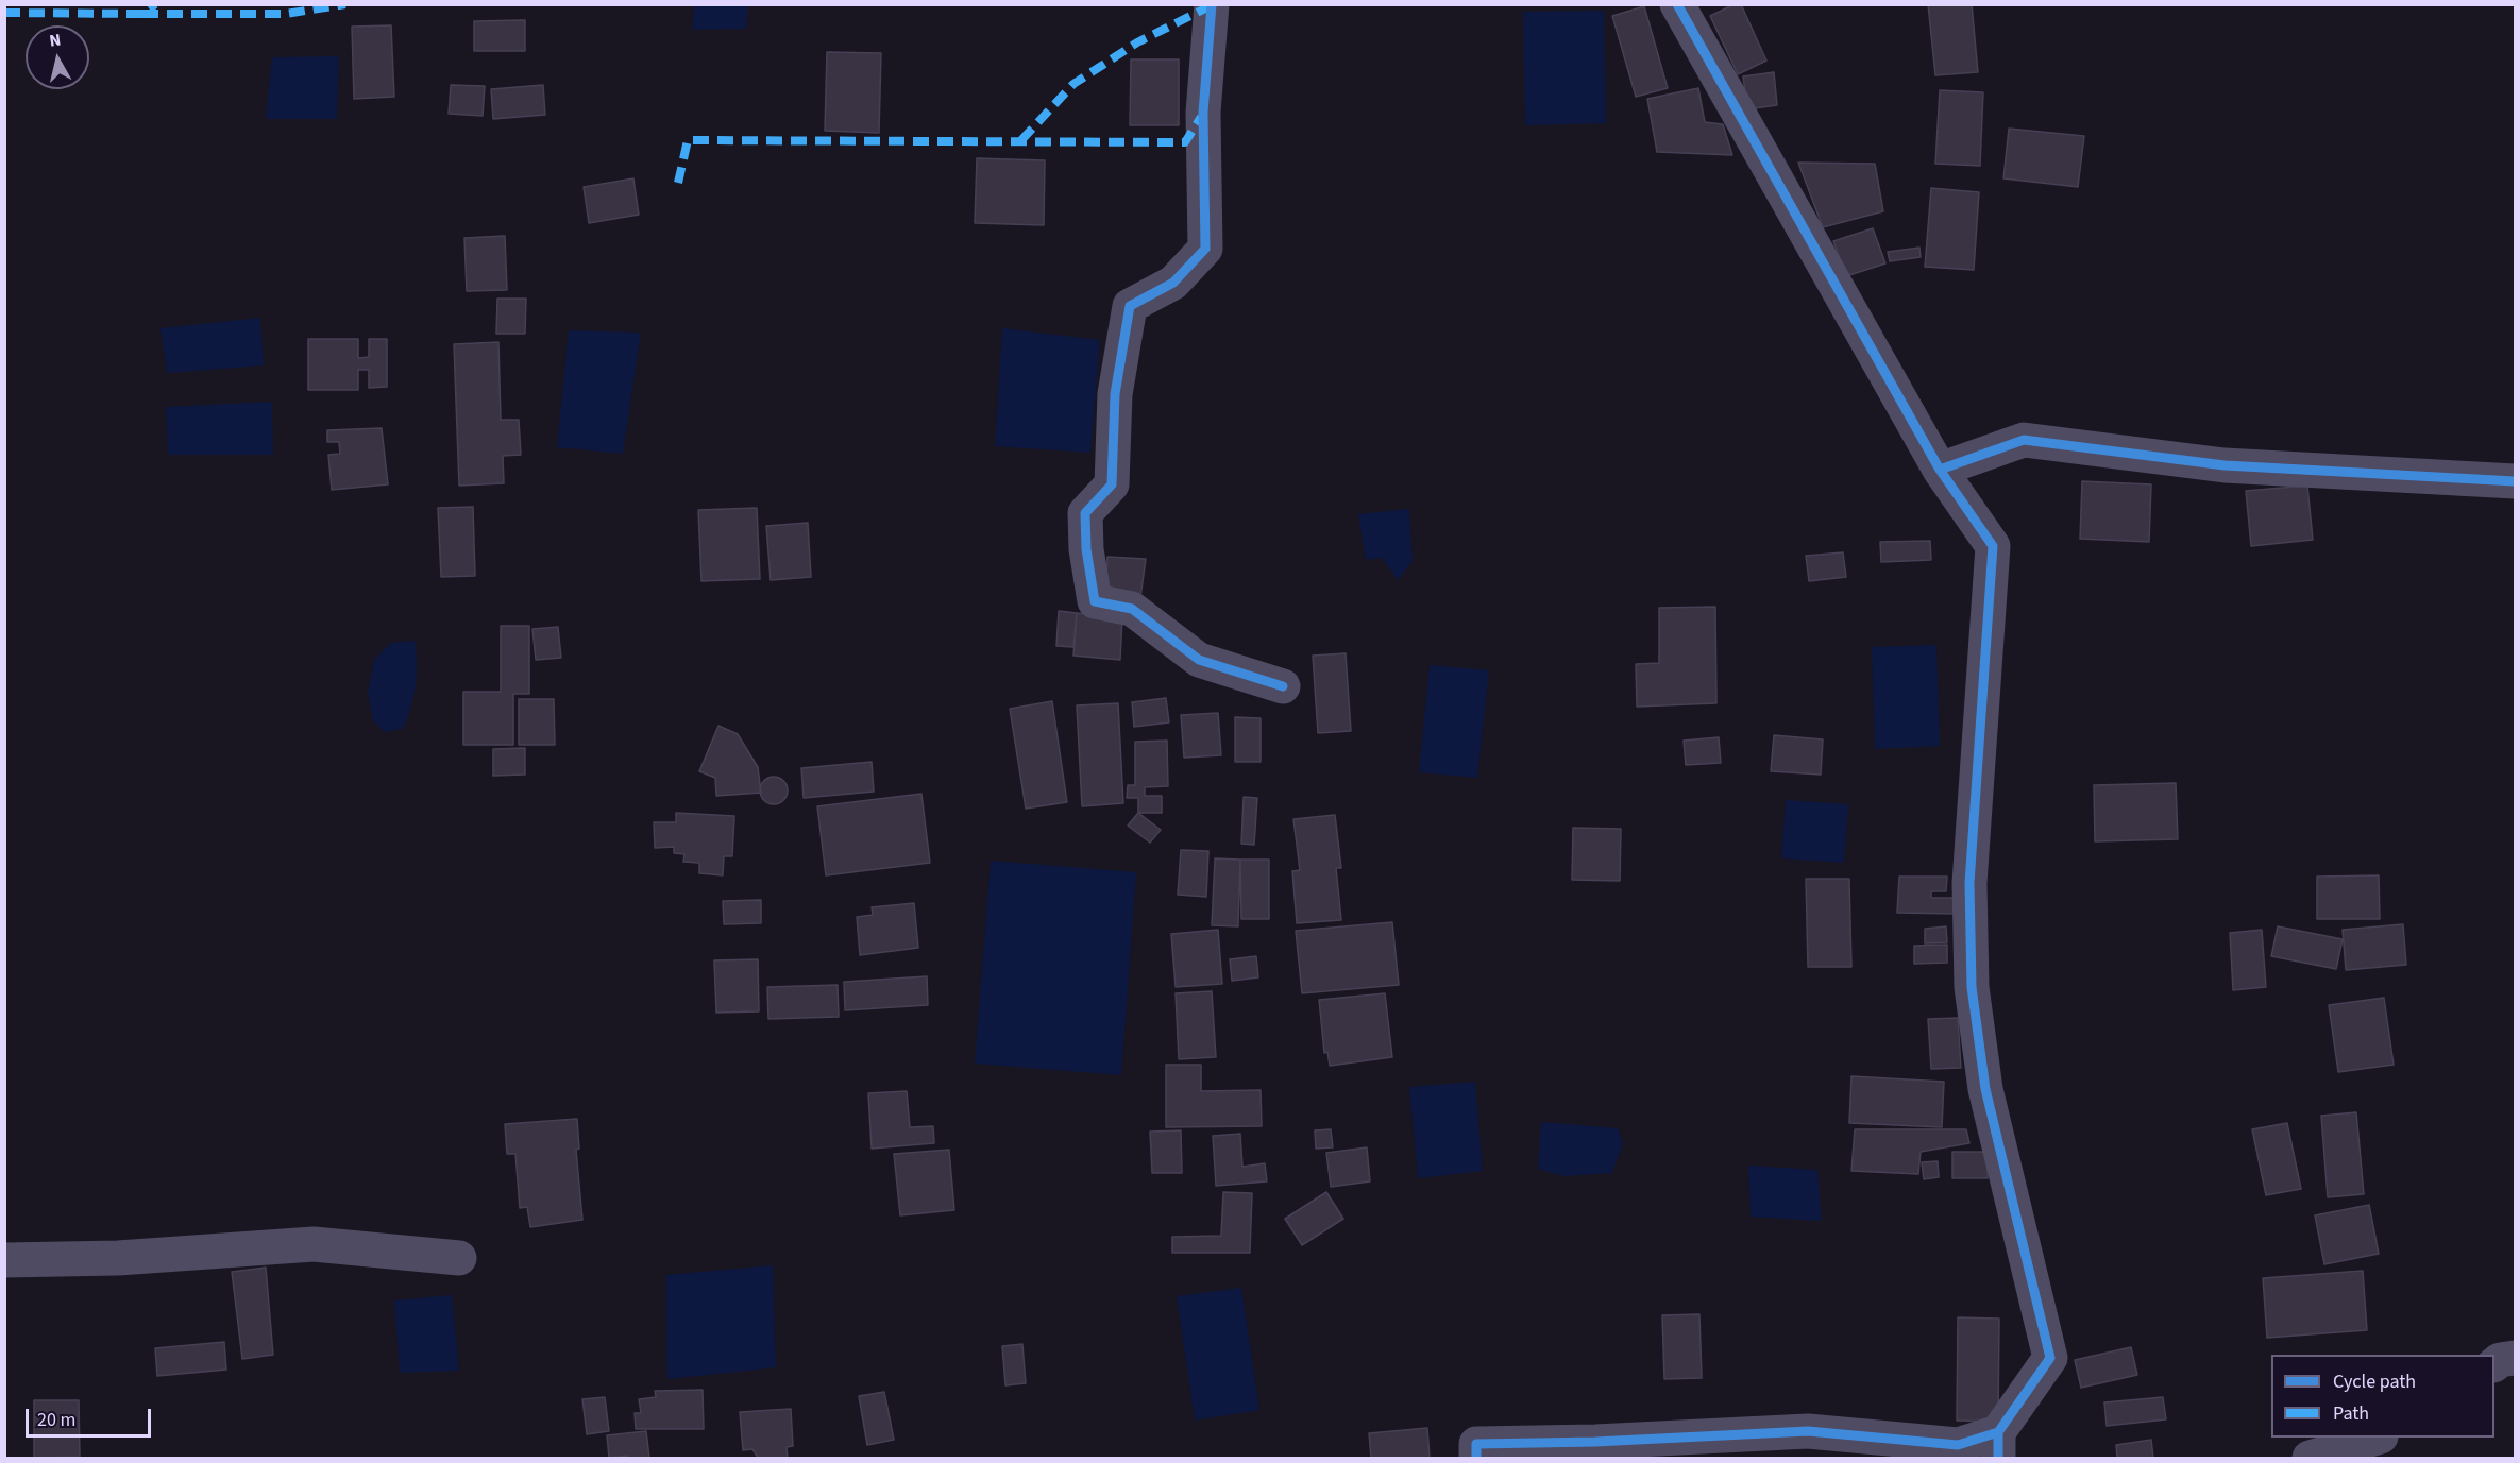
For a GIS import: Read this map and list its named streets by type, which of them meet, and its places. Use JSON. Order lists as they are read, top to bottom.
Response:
{
  "legend": ["Cycle path", "Path"],
  "scale_bar": "20 m",
  "north": "top"
}
